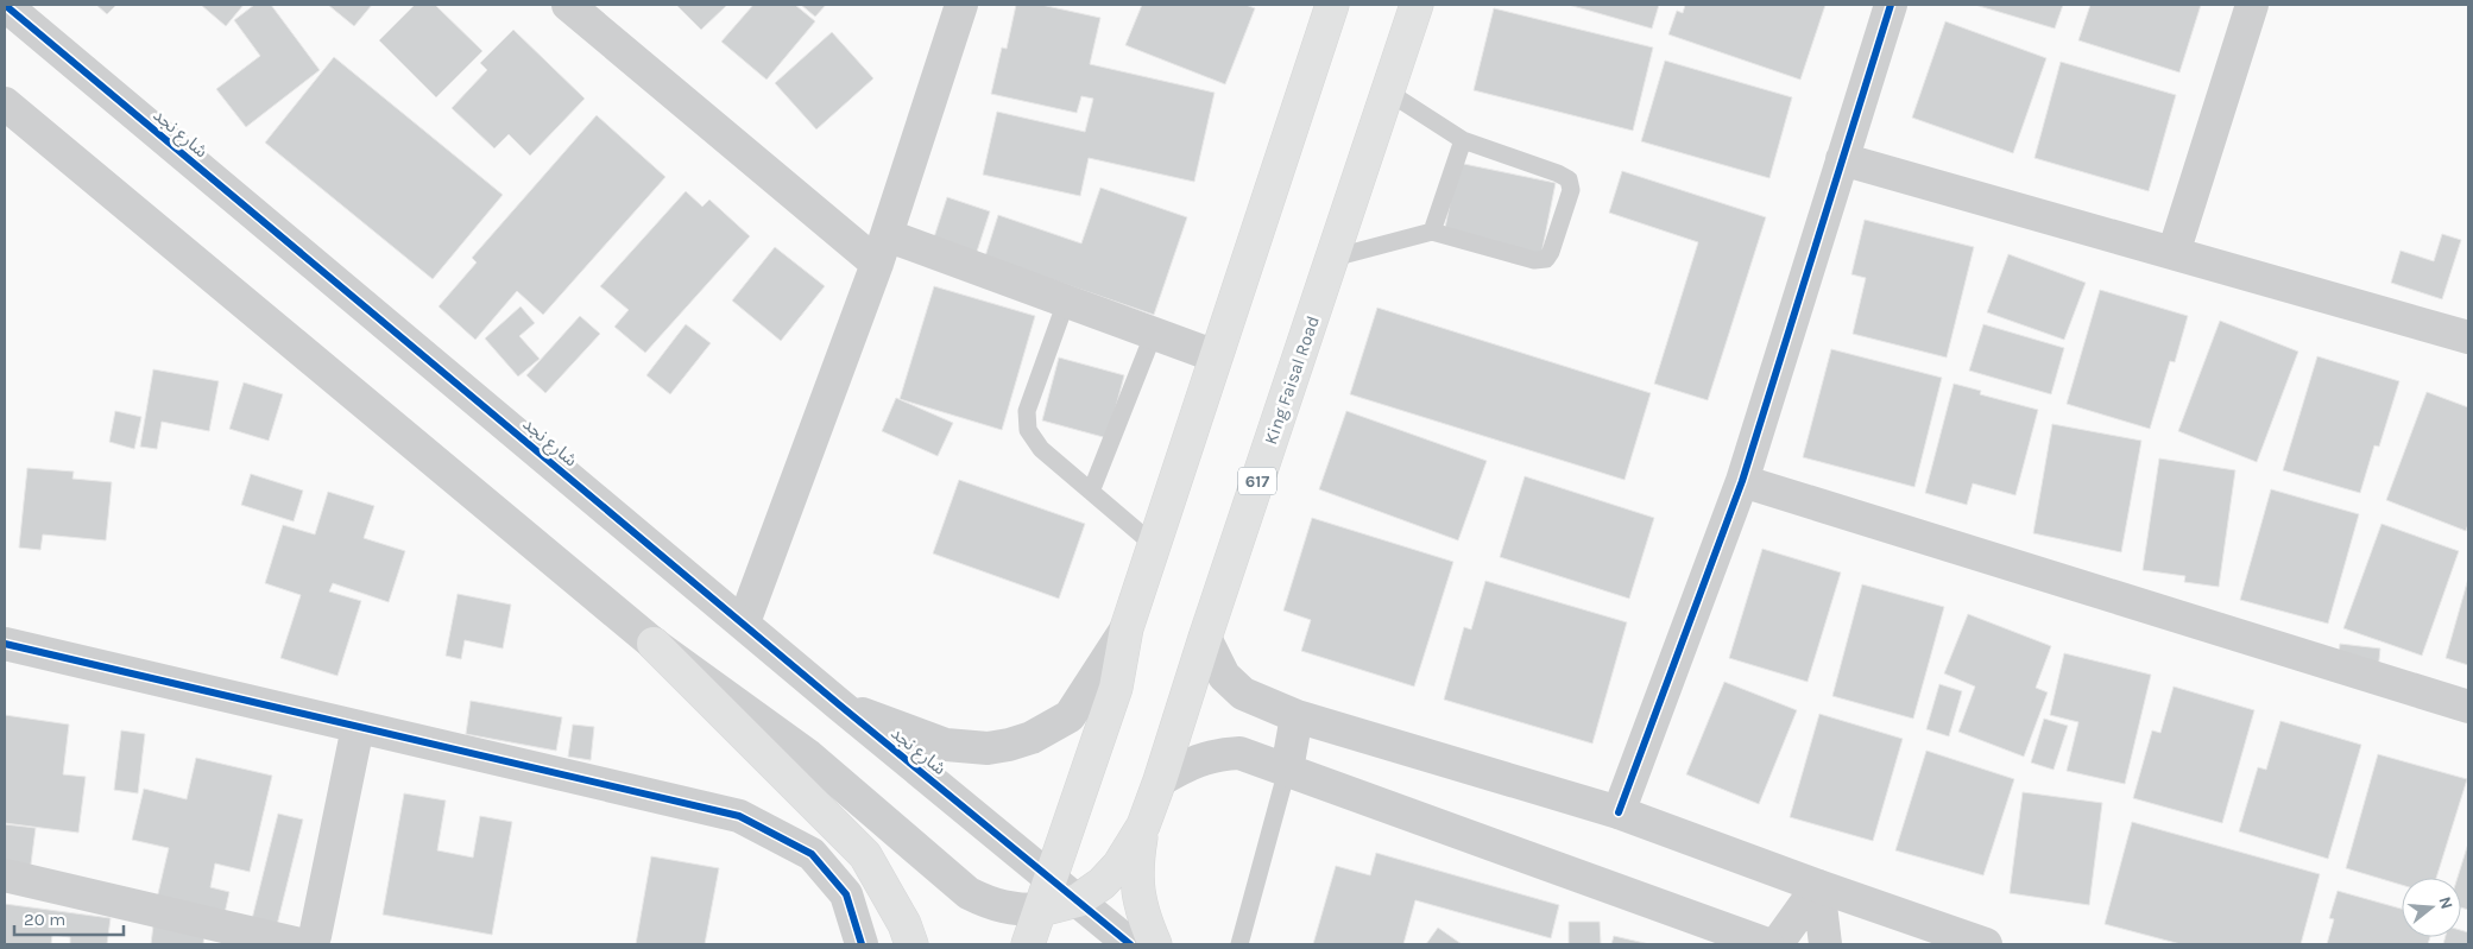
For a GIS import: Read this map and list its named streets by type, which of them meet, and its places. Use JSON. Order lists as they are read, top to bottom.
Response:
{
  "streets": {
    "main road": ["King Faisal Road", "617"],
    "street": ["شارع نجد"]
  },
  "crossings": [
    ["شارع نجد", "King Faisal Road"]
  ],
  "scale_bar": "20 m",
  "north": "right"
}
